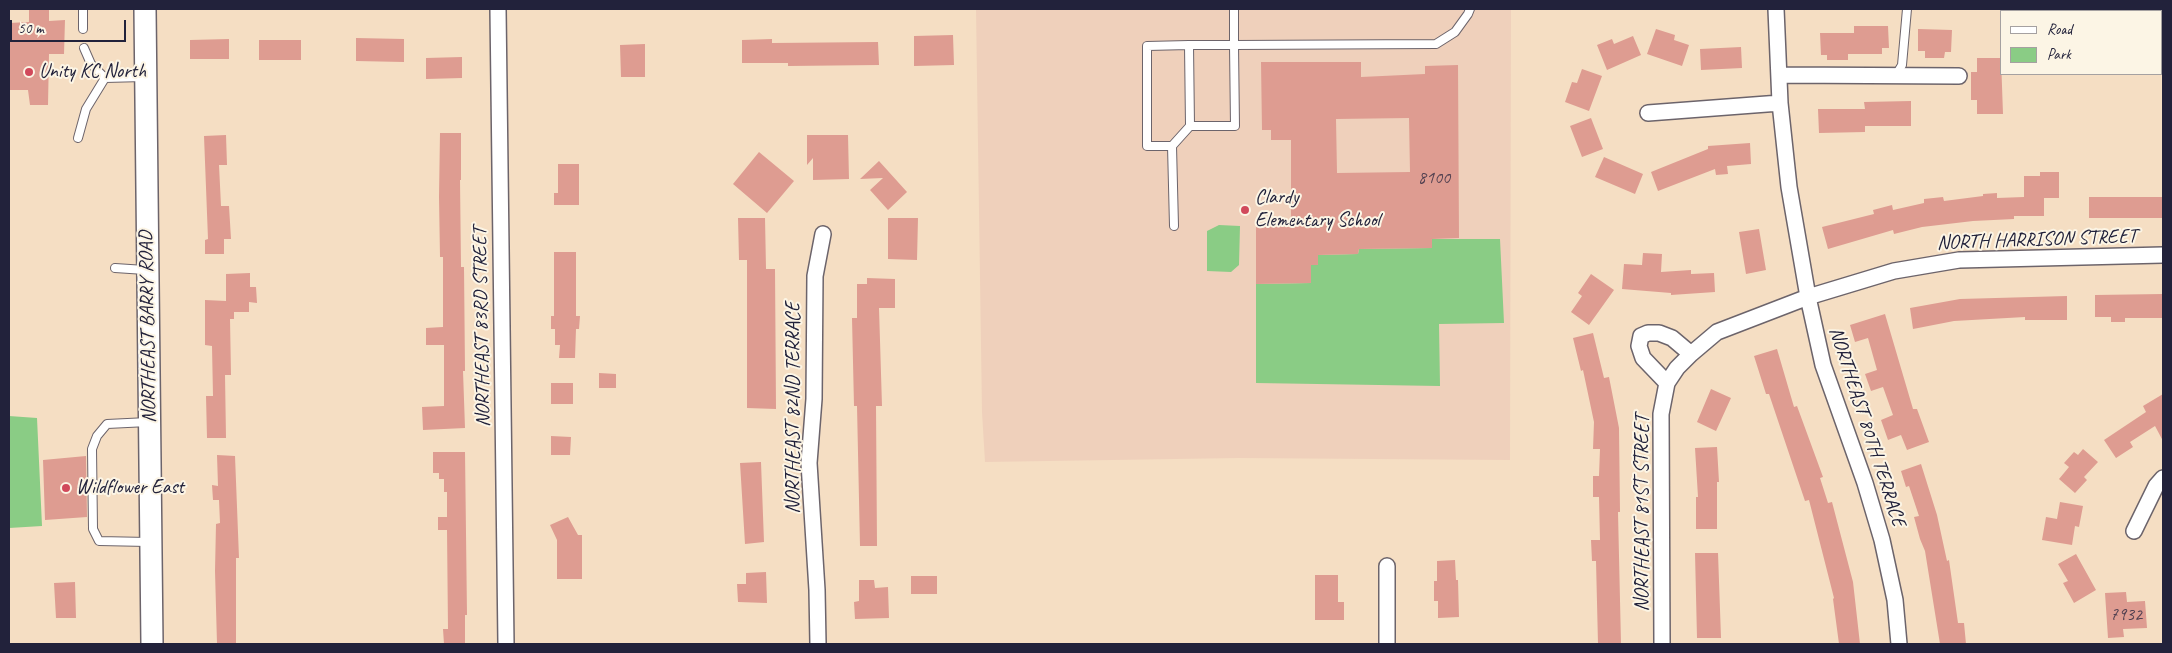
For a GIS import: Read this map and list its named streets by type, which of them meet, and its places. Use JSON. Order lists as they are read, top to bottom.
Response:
{
  "streets": {
    "main road": ["NORTHEAST BARRY ROAD"],
    "street": [
      "NORTH HARRISON STREET",
      "NORTHEAST 83RD STREET",
      "NORTHEAST 82ND TERRACE",
      "NORTHEAST 80TH TERRACE",
      "NORTHEAST 81ST STREET"
    ]
  },
  "crossings": [
    ["NORTH HARRISON STREET", "NORTHEAST 80TH TERRACE"],
    ["NORTH HARRISON STREET", "NORTHEAST 81ST STREET"]
  ],
  "places": ["Unity KC North", "Clardy Elementary School", "Wildflower East"],
  "house_numbers": ["8100", "7932"],
  "legend": ["Road", "Park"],
  "scale_bar": "50 m"
}
